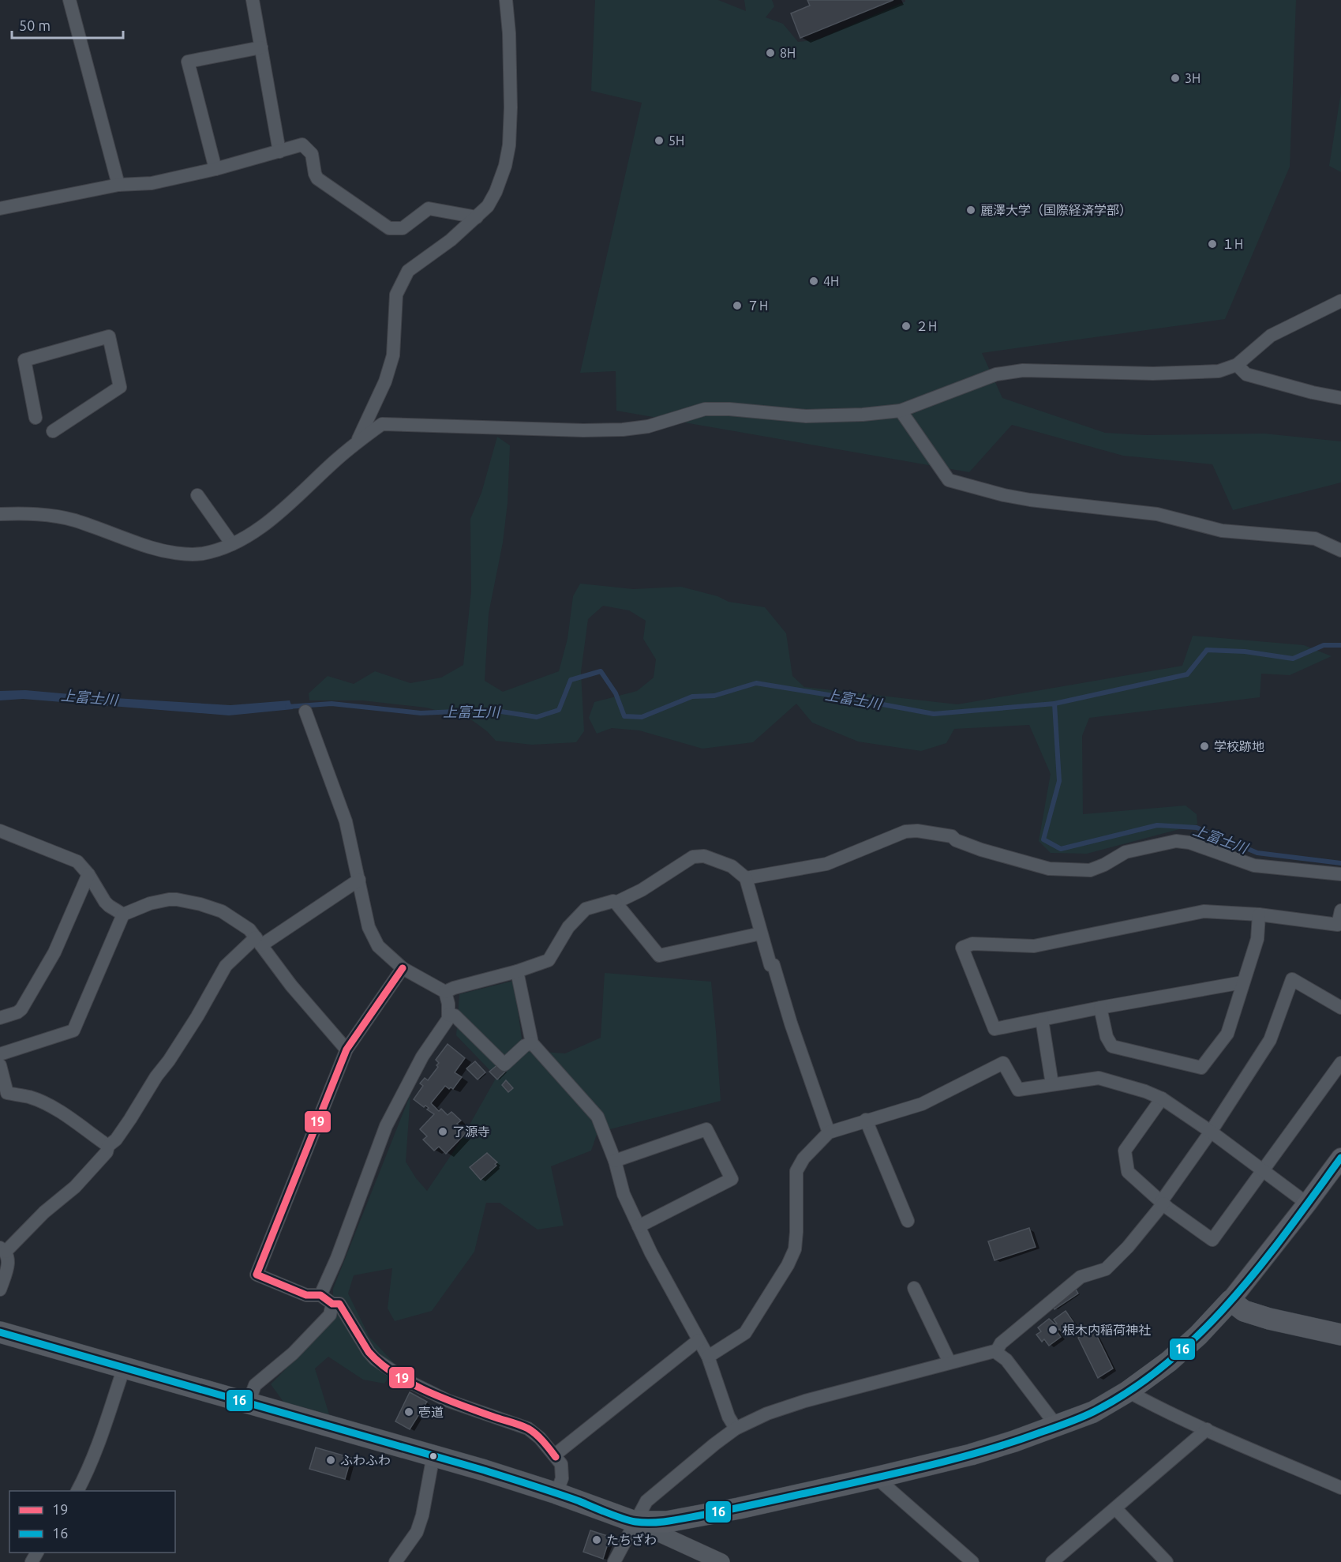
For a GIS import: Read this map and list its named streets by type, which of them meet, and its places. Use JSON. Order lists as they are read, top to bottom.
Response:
{
  "water": ["上富士川"],
  "places": [
    "8H",
    "3H",
    "5H",
    "麗澤大学（国際経済学部）",
    "１H",
    "4H",
    "７H",
    "２H",
    "学校跡地",
    "了源寺",
    "根木内稲荷神社",
    "壱道",
    "ふわふわ",
    "たちざわ"
  ],
  "lines": ["transit line 19", "transit line 16"],
  "legend": ["19", "16"],
  "scale_bar": "50 m"
}
